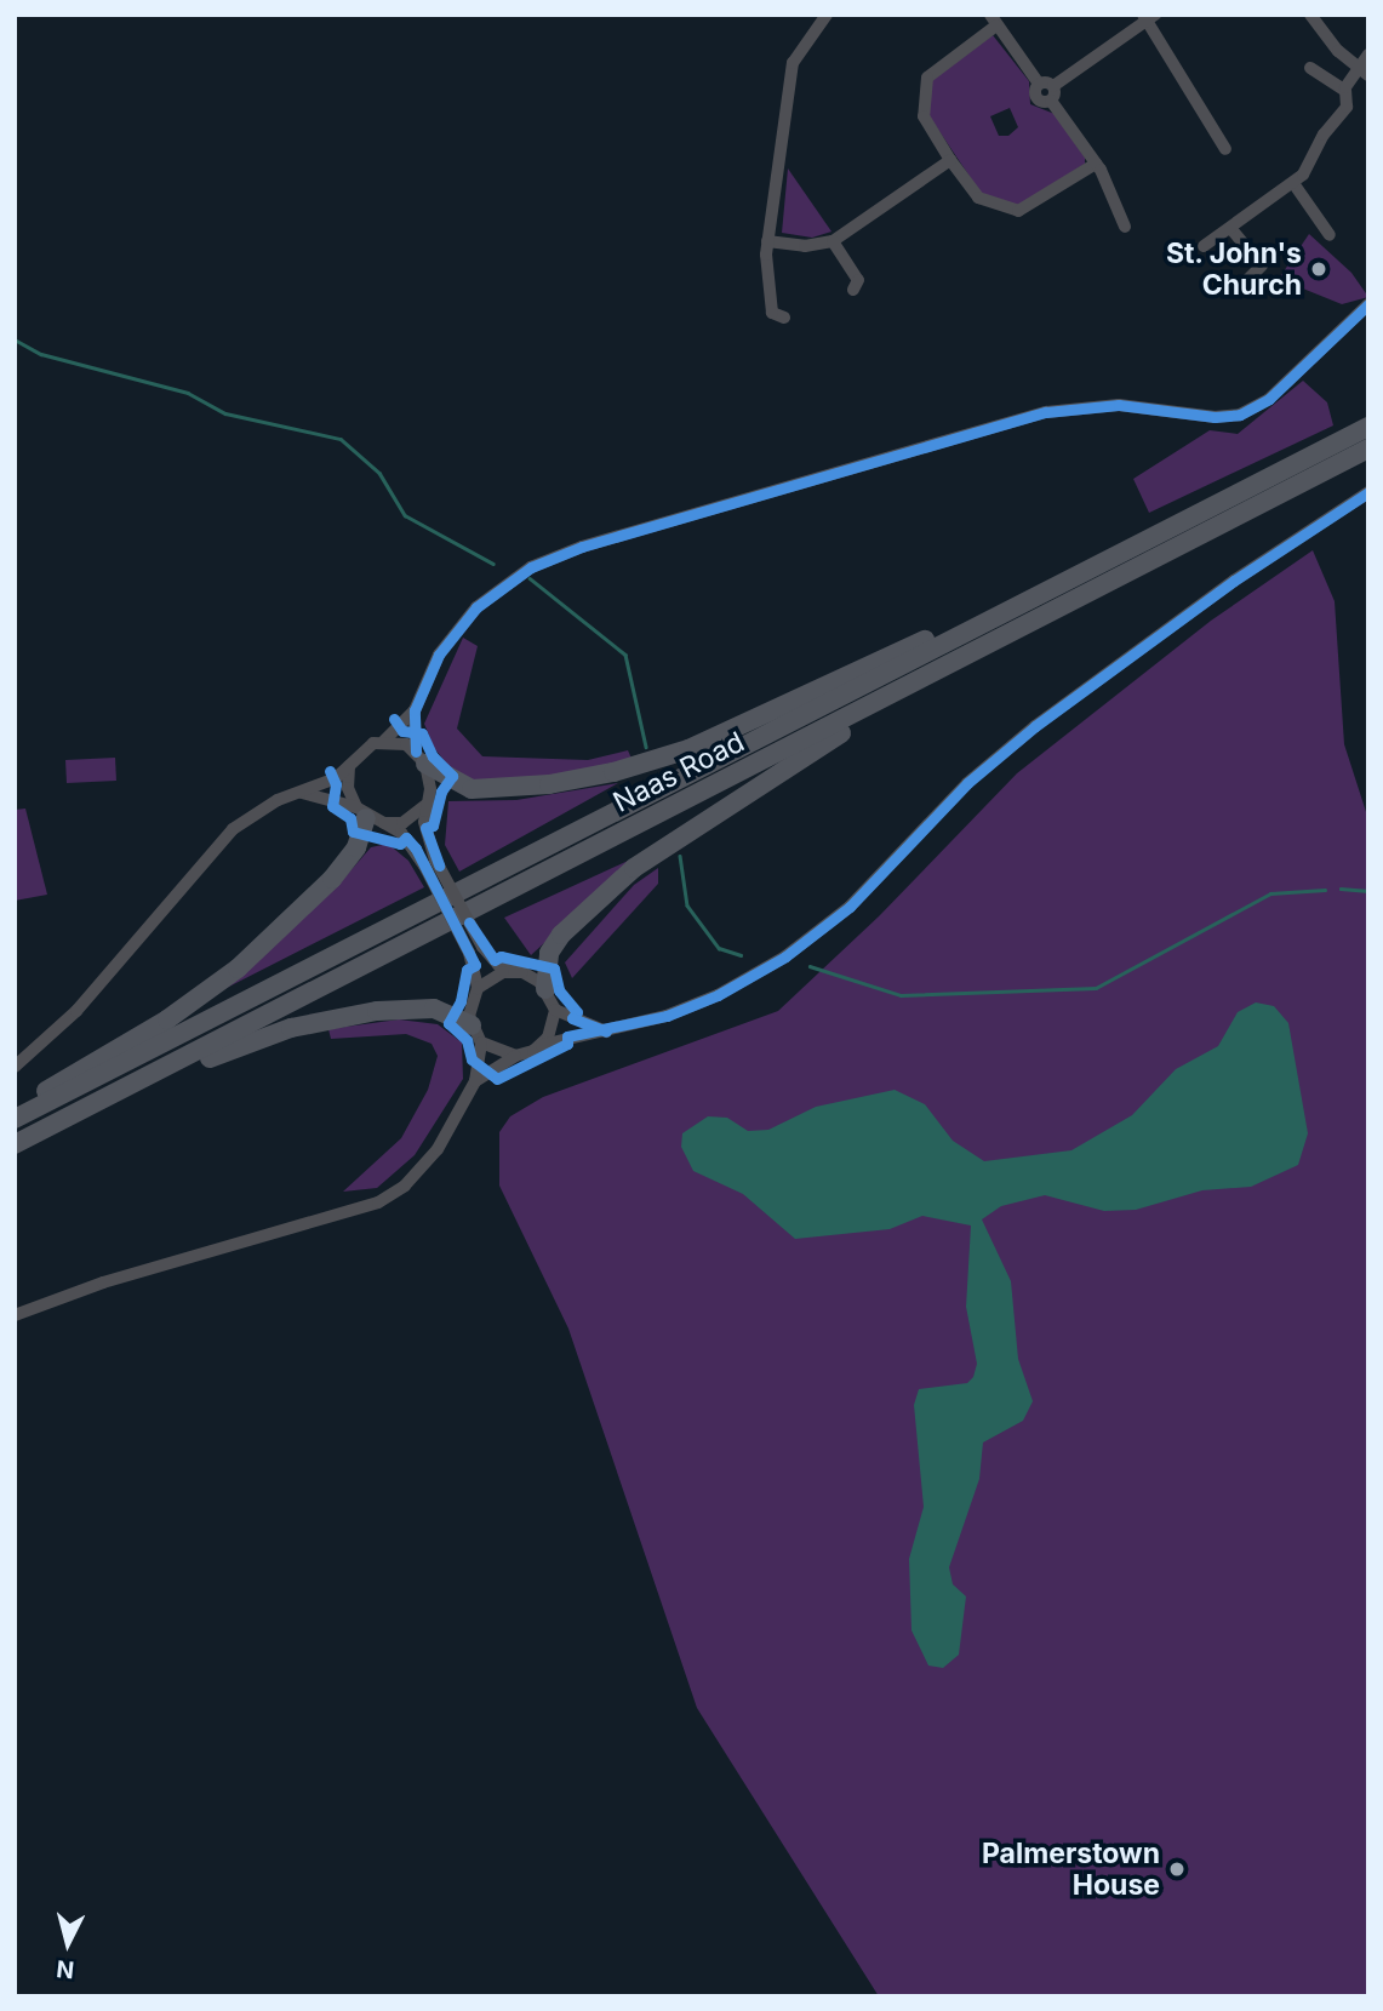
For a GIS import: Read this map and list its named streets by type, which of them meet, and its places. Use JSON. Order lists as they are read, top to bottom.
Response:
{
  "streets": {
    "highway": ["Naas Road"]
  },
  "places": ["St. John's Church", "Palmerstown House"],
  "north": "bottom"
}
